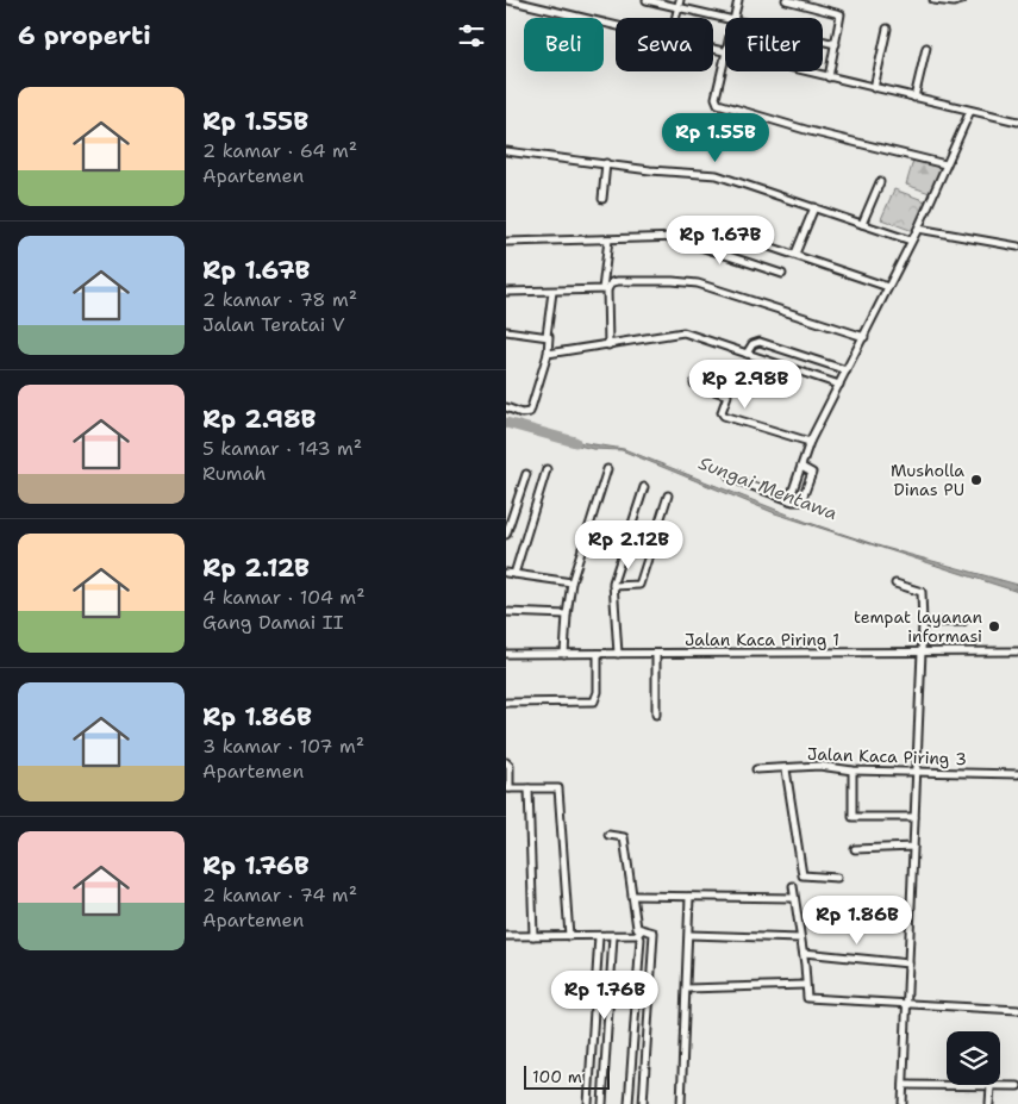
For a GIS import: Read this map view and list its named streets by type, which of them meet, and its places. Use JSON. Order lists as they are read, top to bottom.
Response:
{
  "streets": {
    "street": ["Jalan Kaca Piring 1", "Jalan Kaca Piring 3"]
  },
  "water": ["Sungai Mentawa"],
  "places": ["Musholla Dinas PU", "tempat layanan informasi"],
  "scale_bar": "100 m",
  "page": {
    "heading": "6 properti",
    "chip": ["Beli", "Sewa", "Filter"],
    "list": [
      {
        "name": "Rp 1.55B",
        "note": "2 kamar · 64 m² · Apartemen"
      },
      {
        "name": "Rp 1.67B",
        "note": "2 kamar · 78 m² · Jalan Teratai V"
      },
      {
        "name": "Rp 2.98B",
        "note": "5 kamar · 143 m² · Rumah"
      },
      {
        "name": "Rp 2.12B",
        "note": "4 kamar · 104 m² · Gang Damai II"
      },
      {
        "name": "Rp 1.86B",
        "note": "3 kamar · 107 m² · Apartemen"
      },
      {
        "name": "Rp 1.76B",
        "note": "2 kamar · 74 m² · Apartemen"
      }
    ],
    "price": [
      "Rp 1.55B",
      "Rp 1.67B",
      "Rp 2.98B",
      "Rp 2.12B",
      "Rp 1.86B",
      "Rp 1.76B"
    ],
    "scale": "100 m"
  }
}
